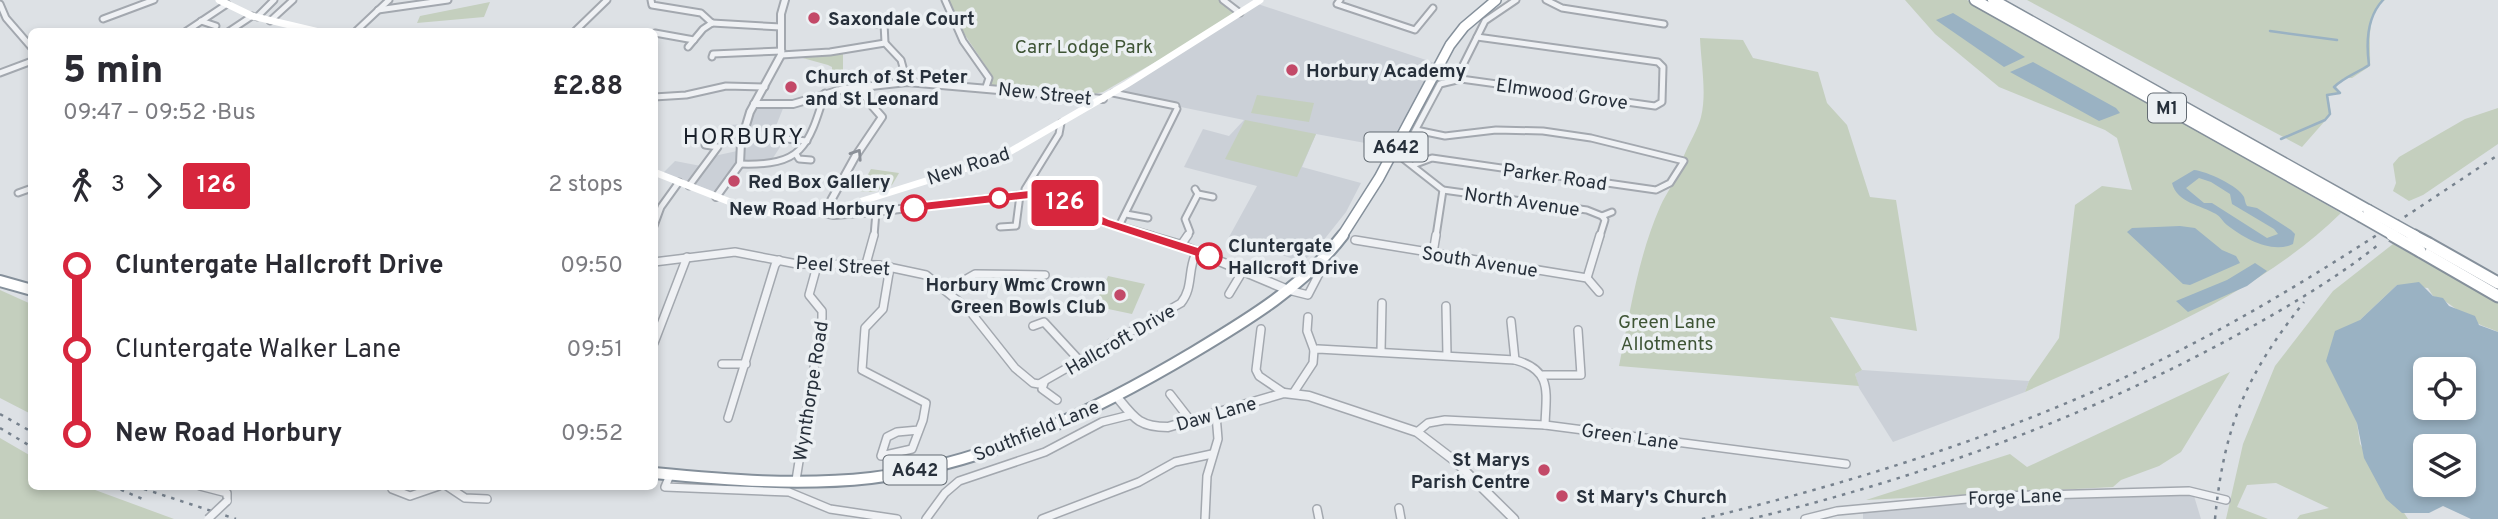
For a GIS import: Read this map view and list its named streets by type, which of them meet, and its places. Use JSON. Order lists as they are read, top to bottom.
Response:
{
  "streets": {
    "highway": ["M1", "A642", "Southfield Lane"],
    "main road": ["New Road"],
    "street": [
      "New Street",
      "Elmwood Grove",
      "Parker Road",
      "North Avenue",
      "South Avenue",
      "Peel Street",
      "Hallcroft Drive",
      "Wynthorpe Road",
      "Daw Lane",
      "Green Lane",
      "Forge Lane"
    ]
  },
  "crossings": [
    ["New Street", "New Road"],
    ["A642", "North Avenue"],
    ["A642", "Southfield Lane"],
    ["Parker Road", "North Avenue"],
    ["Peel Street", "Hallcroft Drive"],
    ["Peel Street", "Wynthorpe Road"],
    ["Wynthorpe Road", "Southfield Lane"],
    ["Daw Lane", "Southfield Lane"],
    ["Daw Lane", "Green Lane"]
  ],
  "districts": ["HORBURY"],
  "parks": ["Carr Lodge Park", "Green Lane Allotments"],
  "places": [
    "Saxondale Court",
    "Horbury Academy",
    "Church of St Peter and St Leonard",
    "Red Box Gallery",
    "New Road Horbury",
    "Cluntergate Hallcroft Drive",
    "Horbury Wmc Crown Green Bowls Club",
    "St Marys Parish Centre",
    "St Mary's Church"
  ],
  "lines": ["bus line 126"],
  "page": {
    "on_map": "126",
    "heading": ["5 min", "09:47 – 09:52 · Bus", "£2.88"],
    "legs": ["3", "126", "2 stops"],
    "list": [
      {
        "name": "Cluntergate Hallcroft Drive",
        "value": "09:50"
      },
      {
        "name": "Cluntergate Walker Lane",
        "value": "09:51"
      },
      {
        "name": "New Road Horbury",
        "value": "09:52"
      }
    ]
  }
}
